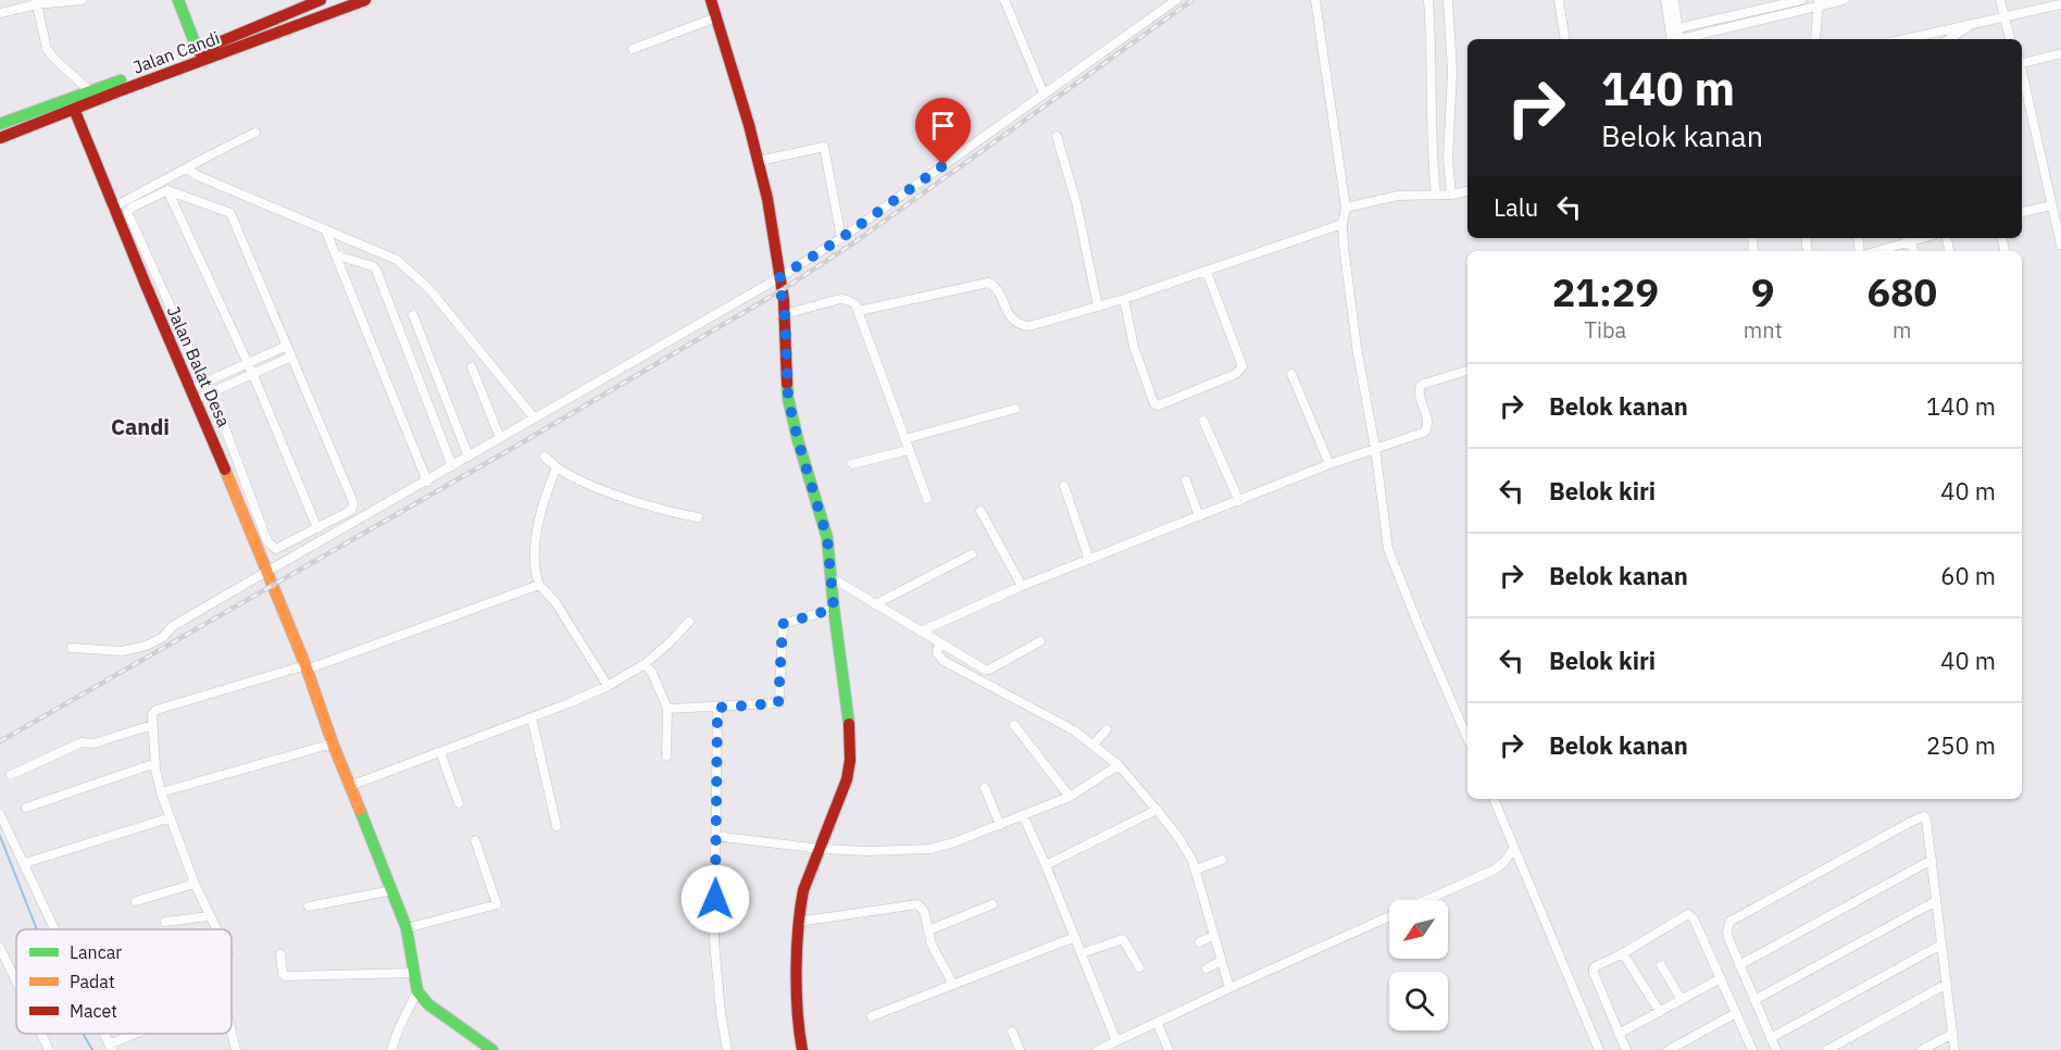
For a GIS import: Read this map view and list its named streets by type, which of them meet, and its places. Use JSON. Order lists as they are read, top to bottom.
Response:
{
  "streets": {
    "main road": ["Jalan Candi", "Jalan Balat Desa"]
  },
  "crossings": [
    ["Jalan Candi", "Jalan Balat Desa"]
  ],
  "districts": ["Candi"],
  "legend": ["Lancar", "Padat", "Macet"],
  "north": "bottom left",
  "page": {
    "turn": ["140 m", "Belok kanan"],
    "then": "Lalu",
    "eta": [
      "21:29",
      "Tiba",
      "9",
      "mnt",
      "680",
      "m"
    ],
    "list": [
      {
        "name": "Belok kanan",
        "value": "140 m"
      },
      {
        "name": "Belok kiri",
        "value": "40 m"
      },
      {
        "name": "Belok kanan",
        "value": "60 m"
      },
      {
        "name": "Belok kiri",
        "value": "40 m"
      },
      {
        "name": "Belok kanan",
        "value": "250 m"
      }
    ]
  }
}
